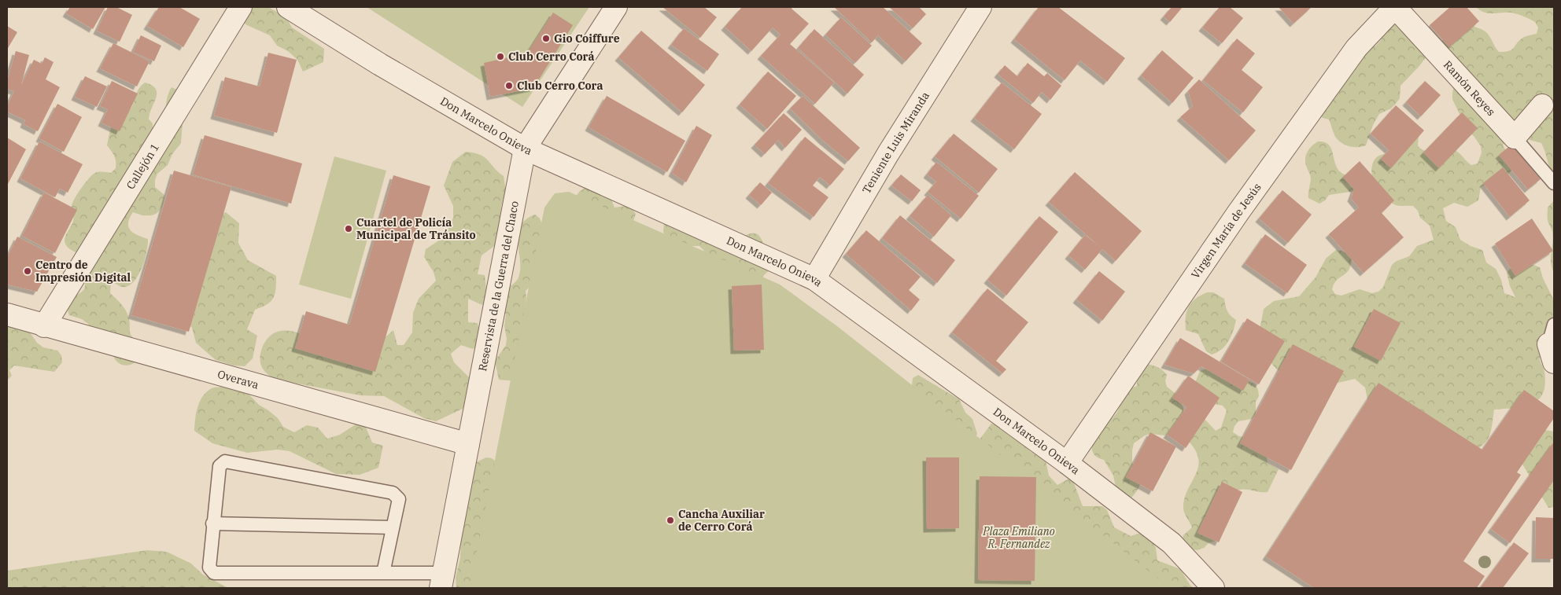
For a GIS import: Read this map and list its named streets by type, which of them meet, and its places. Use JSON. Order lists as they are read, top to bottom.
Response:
{
  "streets": {
    "street": [
      "Ramón Reyes",
      "Don Marcelo Onieva",
      "Teniente Luis Miranda",
      "Callejón 1",
      "Virgen María de Jesús",
      "Reservista de la Guerra del Chaco",
      "Overava"
    ]
  },
  "crossings": [
    ["Ramón Reyes", "Virgen María de Jesús"],
    ["Don Marcelo Onieva", "Teniente Luis Miranda"],
    ["Don Marcelo Onieva", "Virgen María de Jesús"],
    ["Don Marcelo Onieva", "Reservista de la Guerra del Chaco"],
    ["Callejón 1", "Overava"],
    ["Reservista de la Guerra del Chaco", "Overava"]
  ],
  "parks": ["Plaza Emiliano R. Fernandez"],
  "places": [
    "Gio Coiffure",
    "Club Cerro Corá",
    "Club Cerro Cora",
    "Cuartel de Policía Municipal de Tránsito",
    "Centro de Impresión Digital",
    "Cancha Auxiliar de Cerro Corá"
  ]
}
